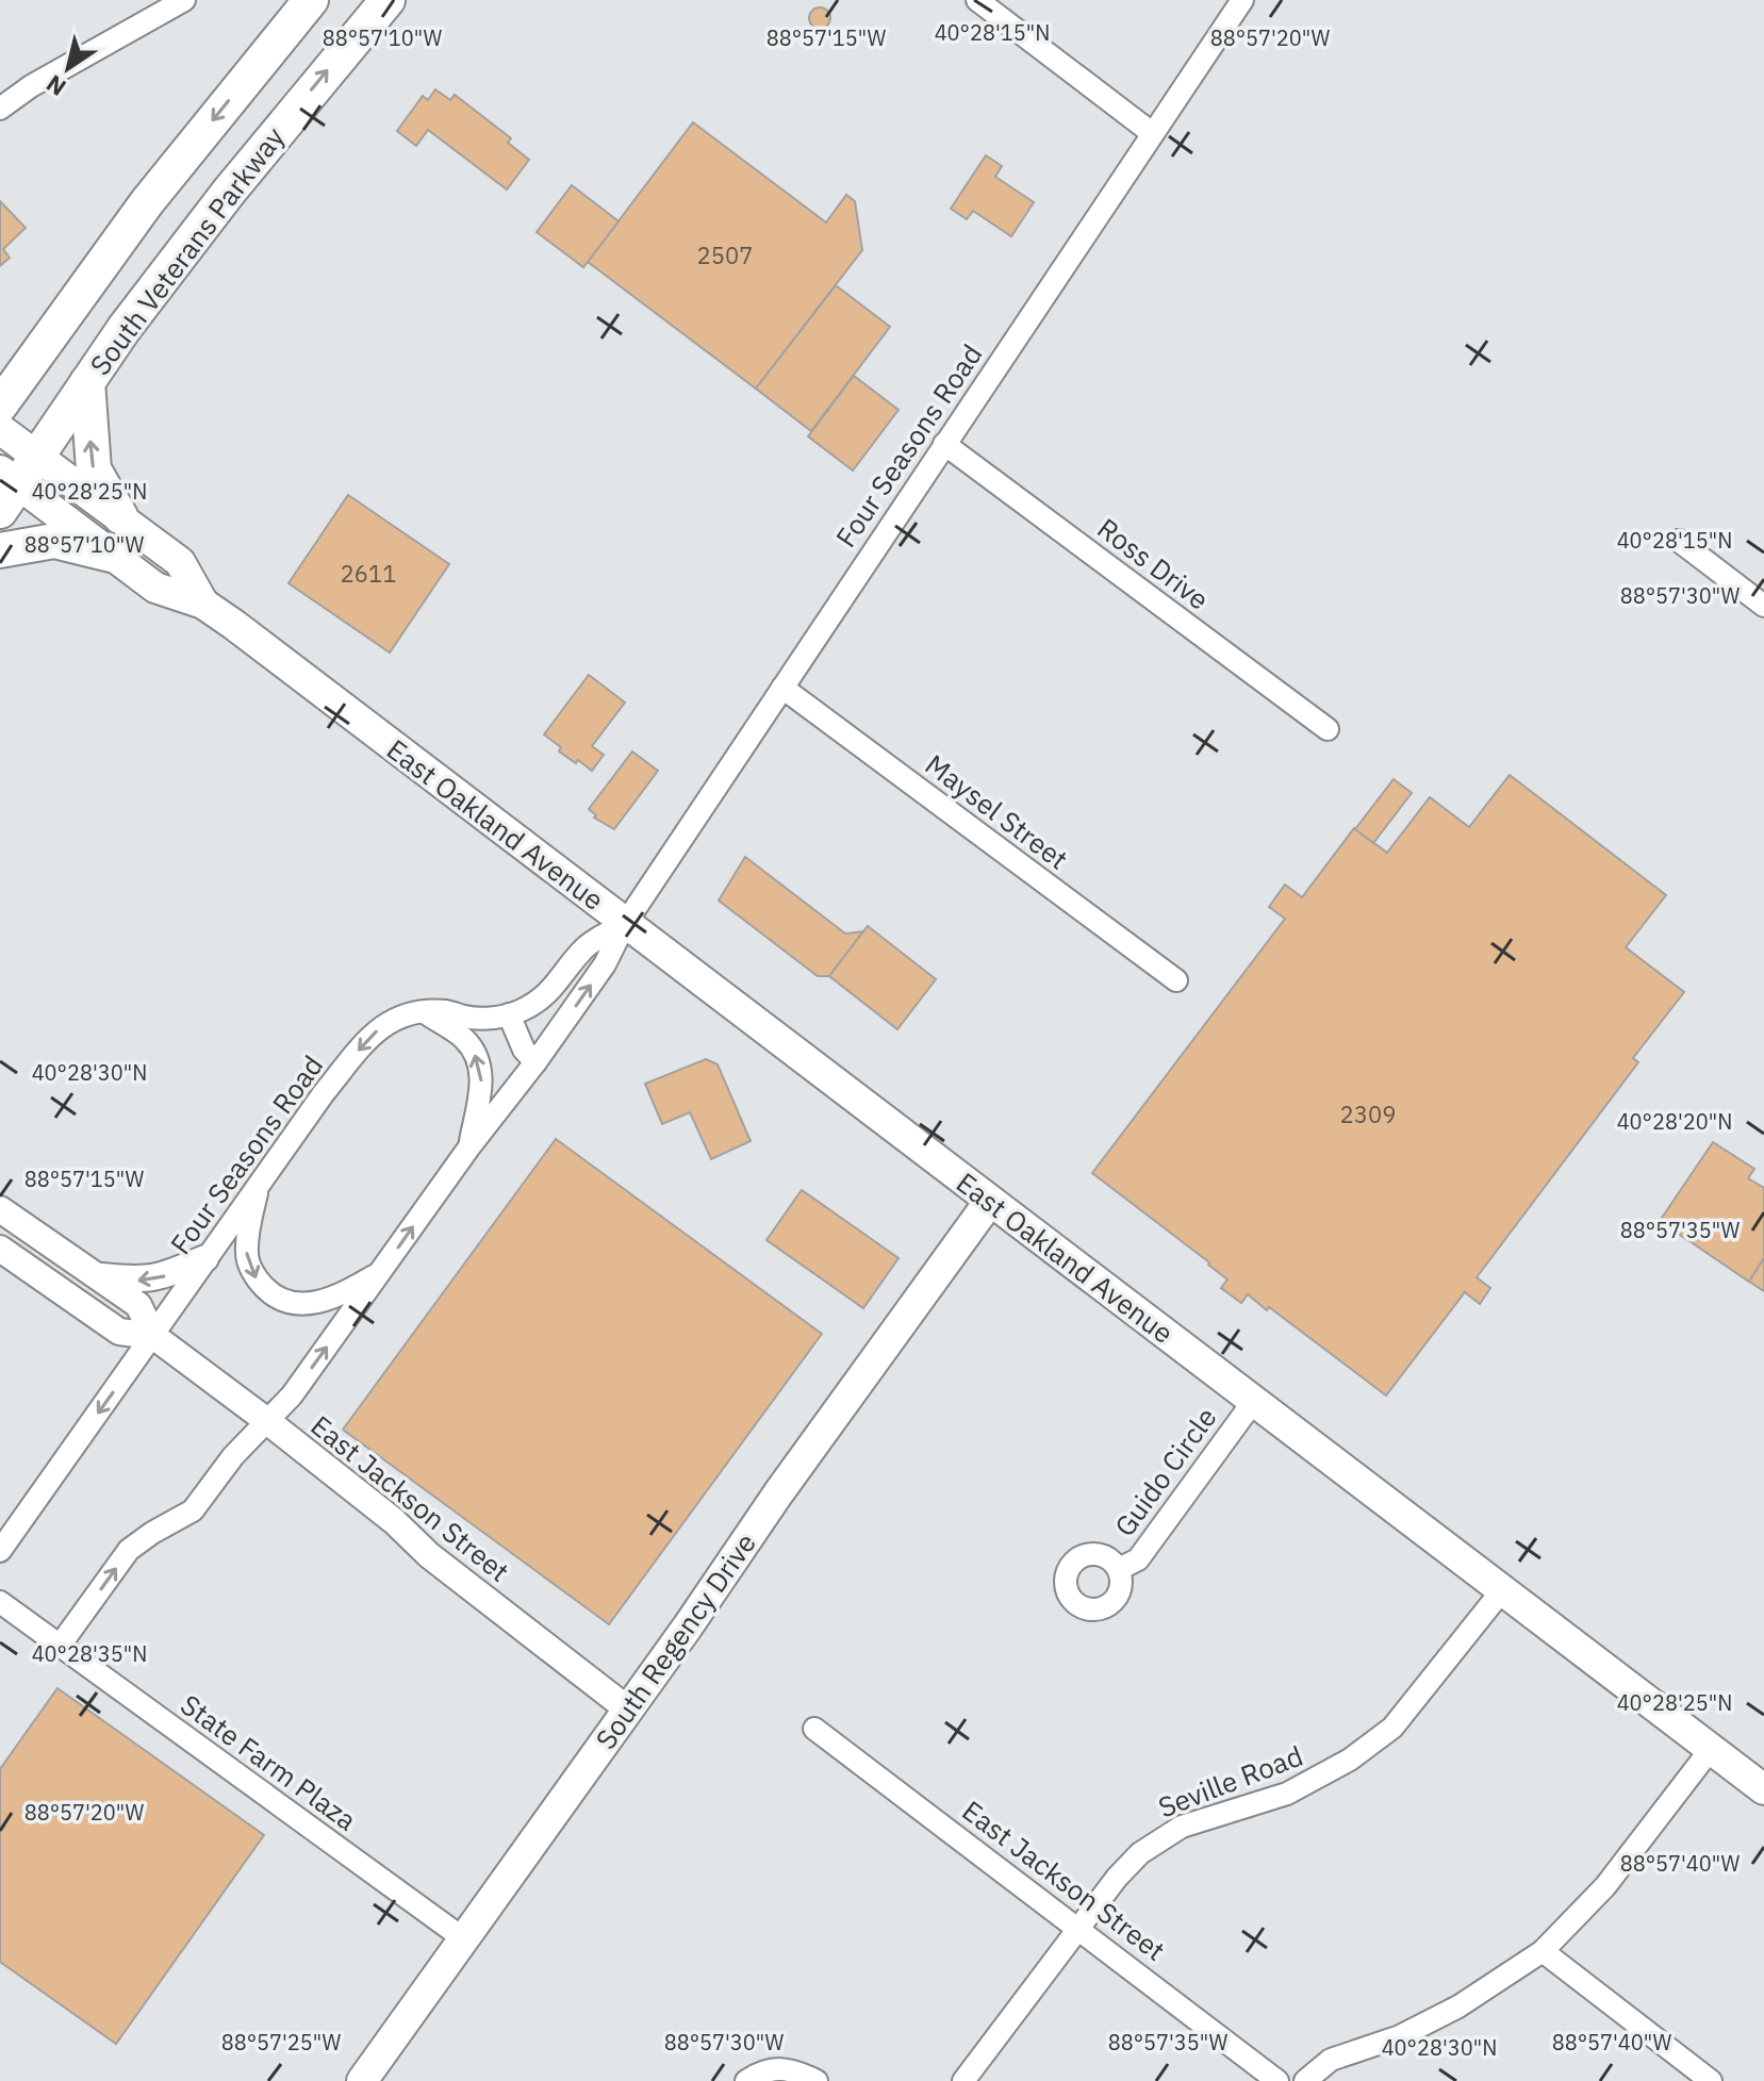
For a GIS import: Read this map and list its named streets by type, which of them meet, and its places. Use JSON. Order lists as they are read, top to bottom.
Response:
{
  "streets": {
    "highway": ["South Veterans Parkway"],
    "main road": ["East Oakland Avenue", "South Regency Drive"],
    "street": [
      "Four Seasons Road",
      "Ross Drive",
      "Maysel Street",
      "Guido Circle",
      "East Jackson Street",
      "State Farm Plaza",
      "Seville Road"
    ]
  },
  "crossings": [
    ["South Veterans Parkway", "East Oakland Avenue"],
    ["Four Seasons Road", "Ross Drive"],
    ["Four Seasons Road", "Maysel Street"],
    ["Four Seasons Road", "East Oakland Avenue"],
    ["Four Seasons Road", "East Jackson Street"],
    ["Four Seasons Road", "State Farm Plaza"],
    ["East Oakland Avenue", "Guido Circle"],
    ["East Oakland Avenue", "South Regency Drive"],
    ["East Oakland Avenue", "Seville Road"],
    ["East Jackson Street", "South Regency Drive"],
    ["East Jackson Street", "Seville Road"],
    ["South Regency Drive", "State Farm Plaza"]
  ],
  "house_numbers": ["2507", "2611", "2309"],
  "north": "bottom left",
  "coordinates": [
    "40°28'15\"N",
    "88°57'10\"W",
    "88°57'15\"W",
    "88°57'20\"W",
    "40°28'25\"N",
    "88°57'30\"W",
    "40°28'30\"N",
    "40°28'20\"N",
    "88°57'35\"W",
    "40°28'35\"N",
    "88°57'40\"W",
    "88°57'25\"W"
  ]
}
